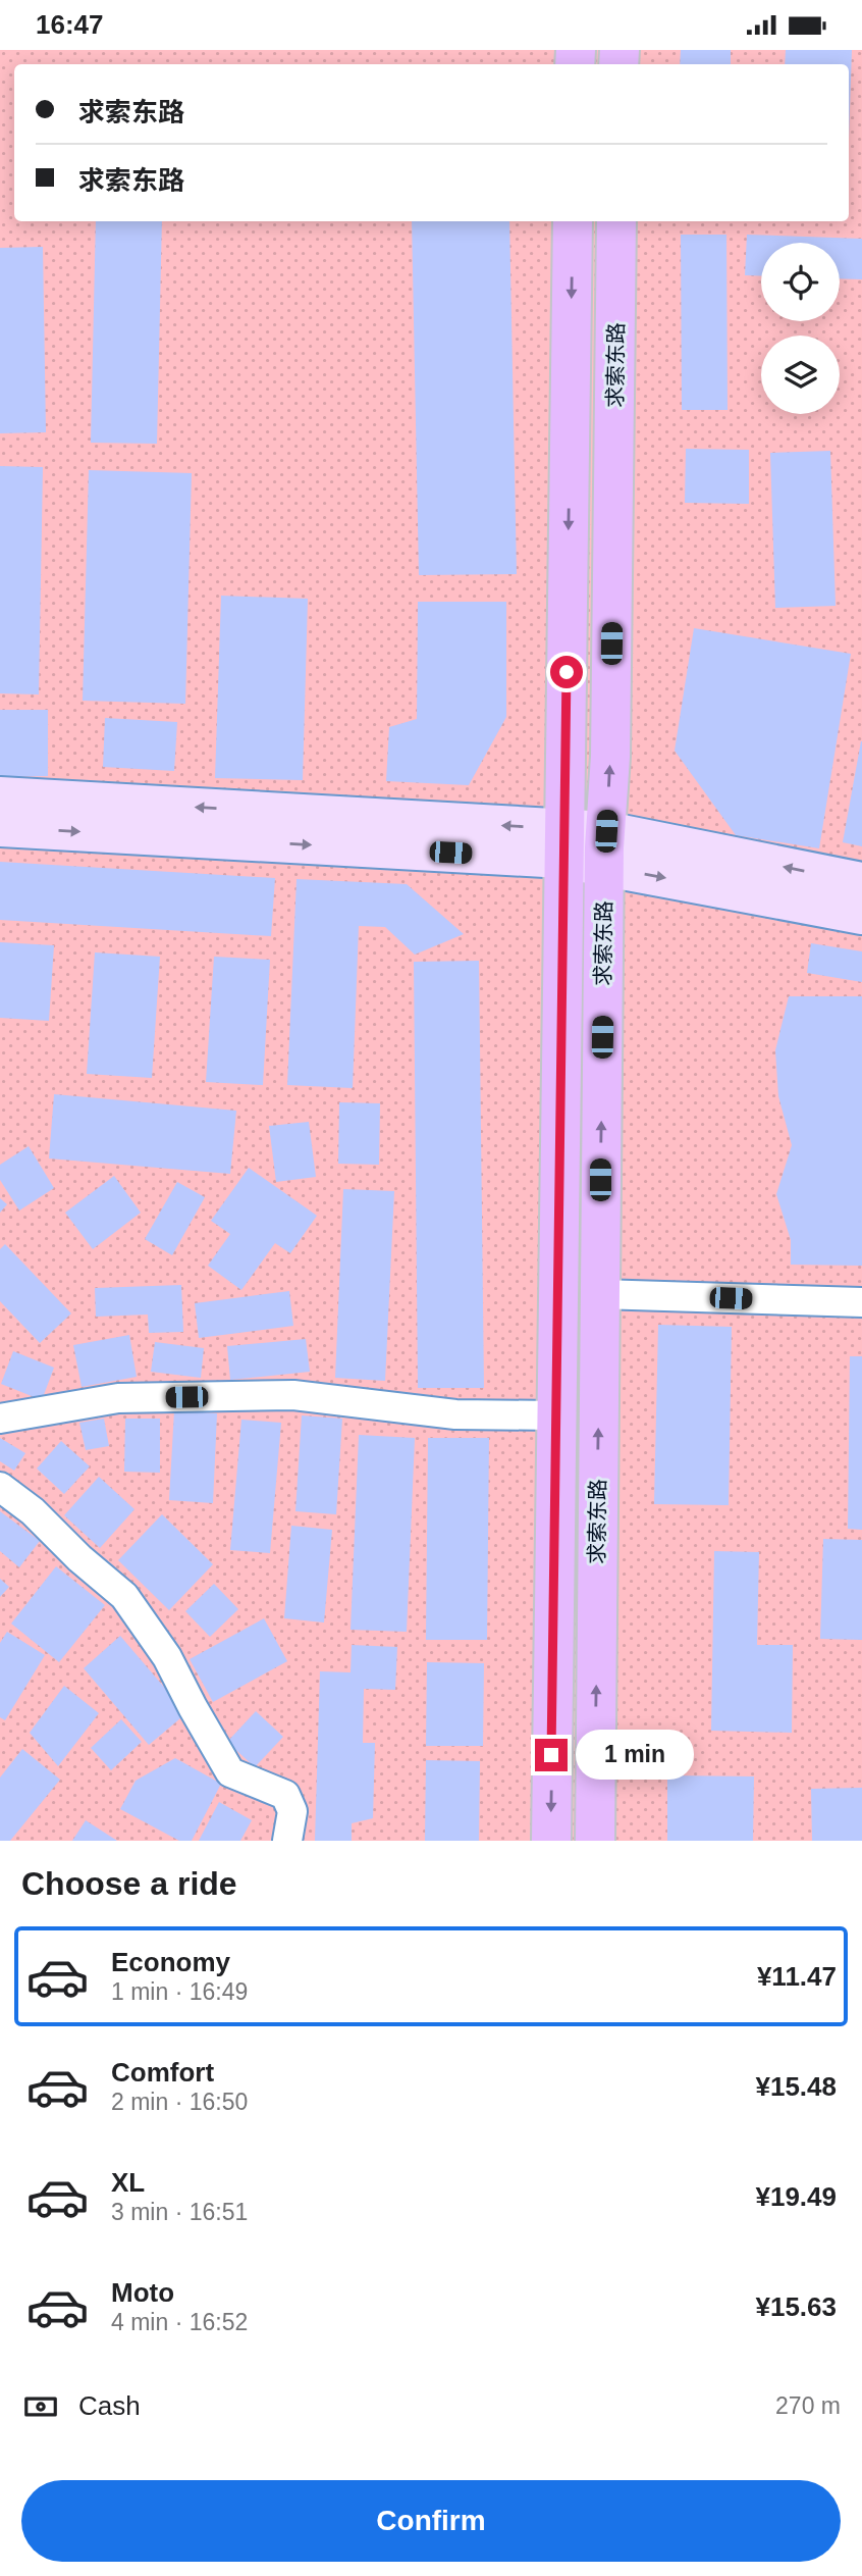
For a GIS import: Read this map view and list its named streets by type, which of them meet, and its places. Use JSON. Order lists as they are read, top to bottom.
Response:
{
  "streets": {
    "main road": ["求索东路"]
  },
  "page": {
    "status": "16:47",
    "banner": ["求索东路", "求索东路"],
    "bubble": "1 min",
    "heading": "Choose a ride",
    "list": [
      {
        "name": "Economy",
        "note": "1 min · 16:49",
        "value": "¥11.47"
      },
      {
        "name": "Comfort",
        "note": "2 min · 16:50",
        "value": "¥15.48"
      },
      {
        "name": "XL",
        "note": "3 min · 16:51",
        "value": "¥19.49"
      },
      {
        "name": "Moto",
        "note": "4 min · 16:52",
        "value": "¥15.63"
      }
    ],
    "pay": ["Cash", "270 m"],
    "buttons": "Confirm"
  }
}
